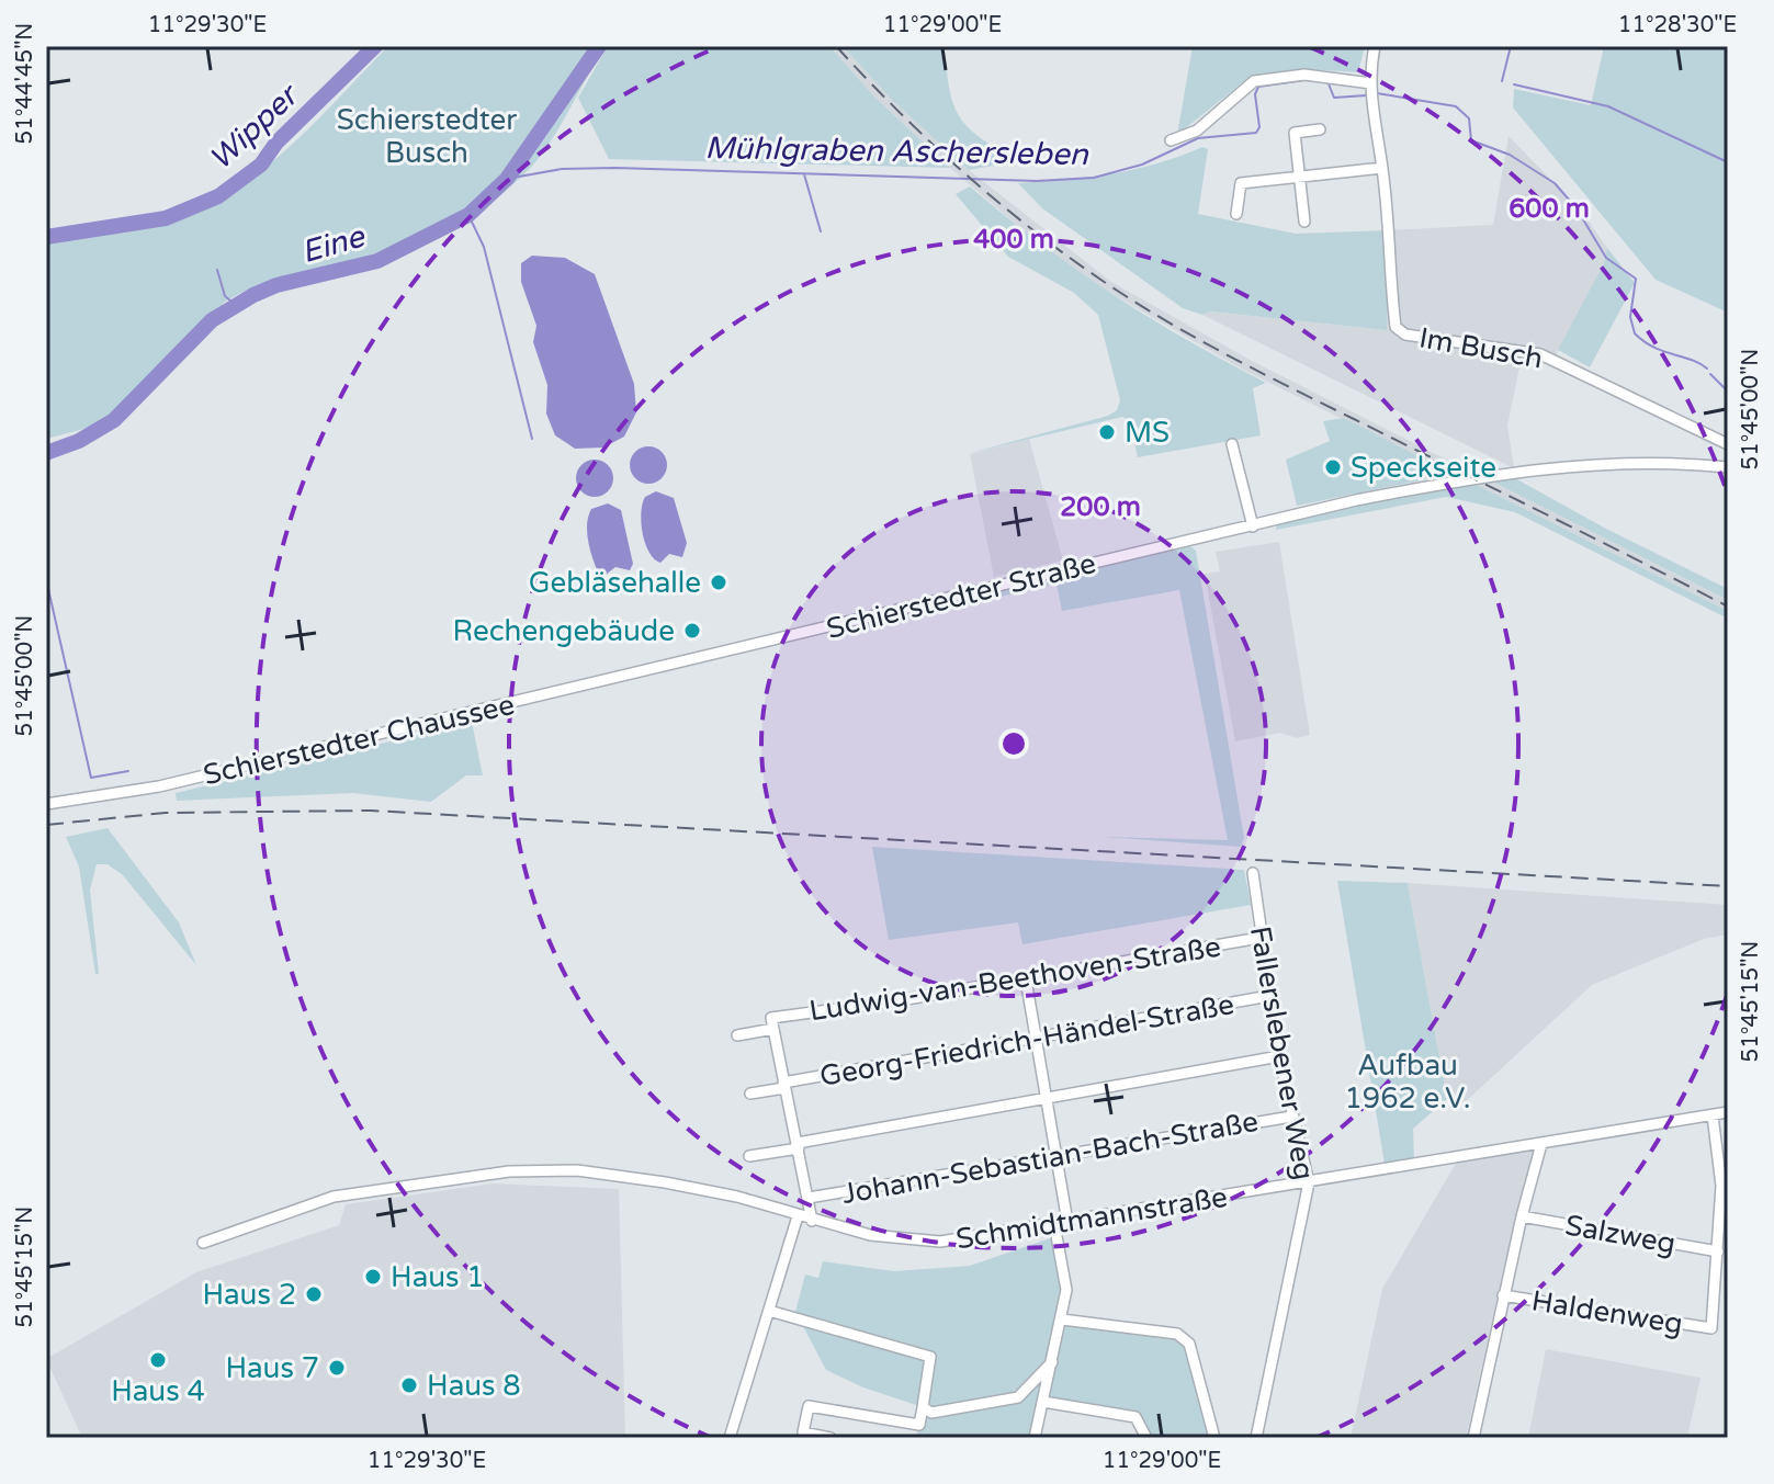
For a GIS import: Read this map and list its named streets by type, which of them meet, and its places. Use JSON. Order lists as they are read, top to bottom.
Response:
{
  "streets": {
    "street": [
      "Im Busch",
      "Schierstedter Straße",
      "Schierstedter Chaussee",
      "Ludwig-van-Beethoven-Straße",
      "Georg-Friedrich-Händel-Straße",
      "Fallerslebener Weg",
      "Johann-Sebastian-Bach-Straße",
      "Schmidtmannstraße",
      "Salzweg",
      "Haldenweg"
    ]
  },
  "crossings": [
    ["Schierstedter Straße", "Schierstedter Chaussee"],
    ["Ludwig-van-Beethoven-Straße", "Fallerslebener Weg"],
    ["Georg-Friedrich-Händel-Straße", "Fallerslebener Weg"],
    ["Fallerslebener Weg", "Johann-Sebastian-Bach-Straße"],
    ["Fallerslebener Weg", "Schmidtmannstraße"],
    ["Salzweg", "Haldenweg"]
  ],
  "water": ["Wipper", "Mühlgraben Aschersleben", "Eine"],
  "parks": ["Schierstedter Busch", "Aufbau 1962 e.V."],
  "places": [
    "MS",
    "Speckseite",
    "Gebläsehalle",
    "Rechengebäude",
    "Haus 1",
    "Haus 2",
    "Haus 4",
    "Haus 7",
    "Haus 8"
  ],
  "coordinates": [
    "11°29'30\"E",
    "11°29'00\"E",
    "11°28'30\"E",
    "51°44'45\"N",
    "51°45'00\"N",
    "51°45'15\"N"
  ],
  "rings": ["600 m", "400 m", "200 m"]
}
